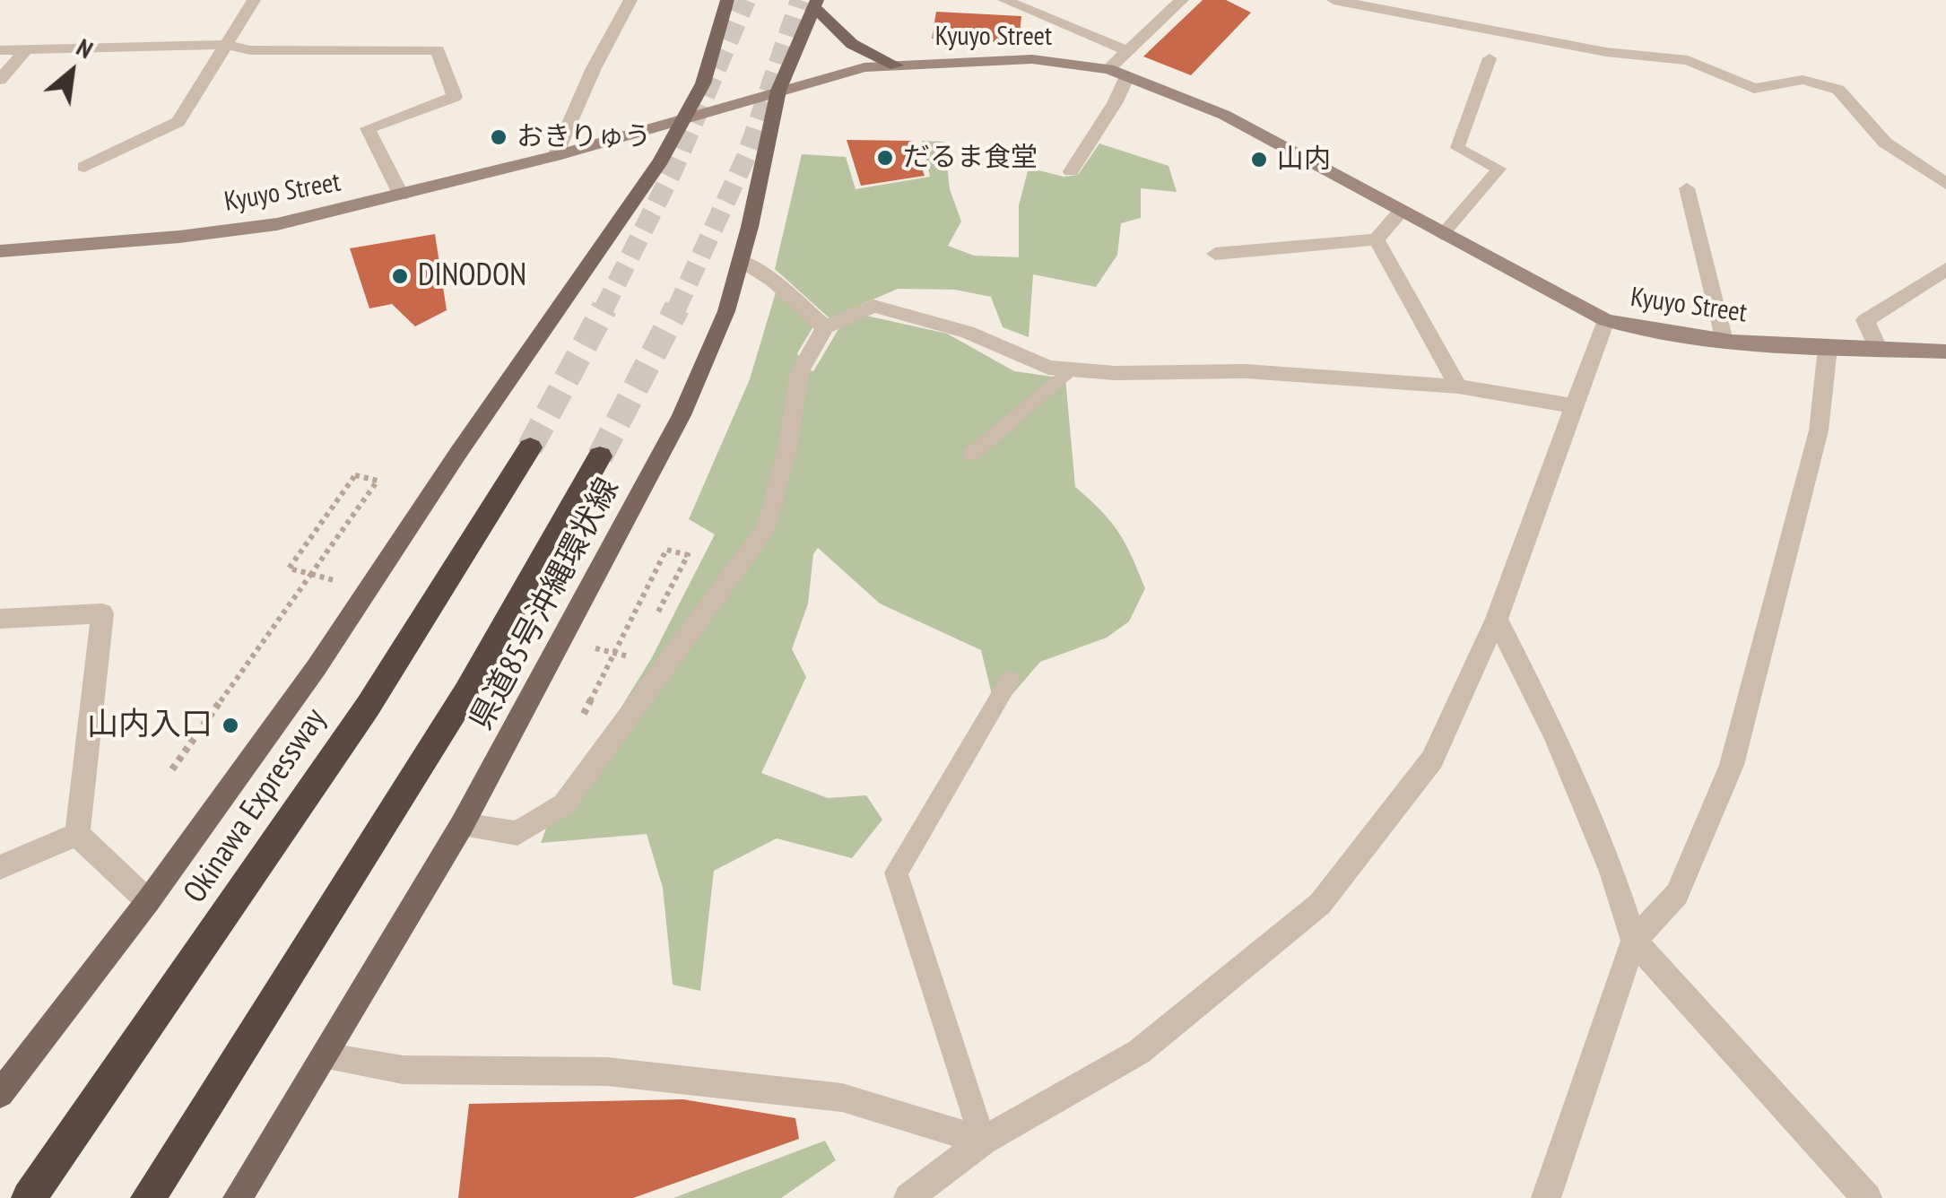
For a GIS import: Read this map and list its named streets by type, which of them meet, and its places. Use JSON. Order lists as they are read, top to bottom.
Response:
{
  "streets": {
    "highway": ["Okinawa Expressway"],
    "main road": ["Kyuyo Street", "県道85号沖縄環状線"]
  },
  "crossings": [
    ["Kyuyo Street", "県道85号沖縄環状線"]
  ],
  "places": [
    "おきりゅう",
    "だるま食堂",
    "山内",
    "DINODON",
    "山内入口"
  ],
  "north": "top right"
}
